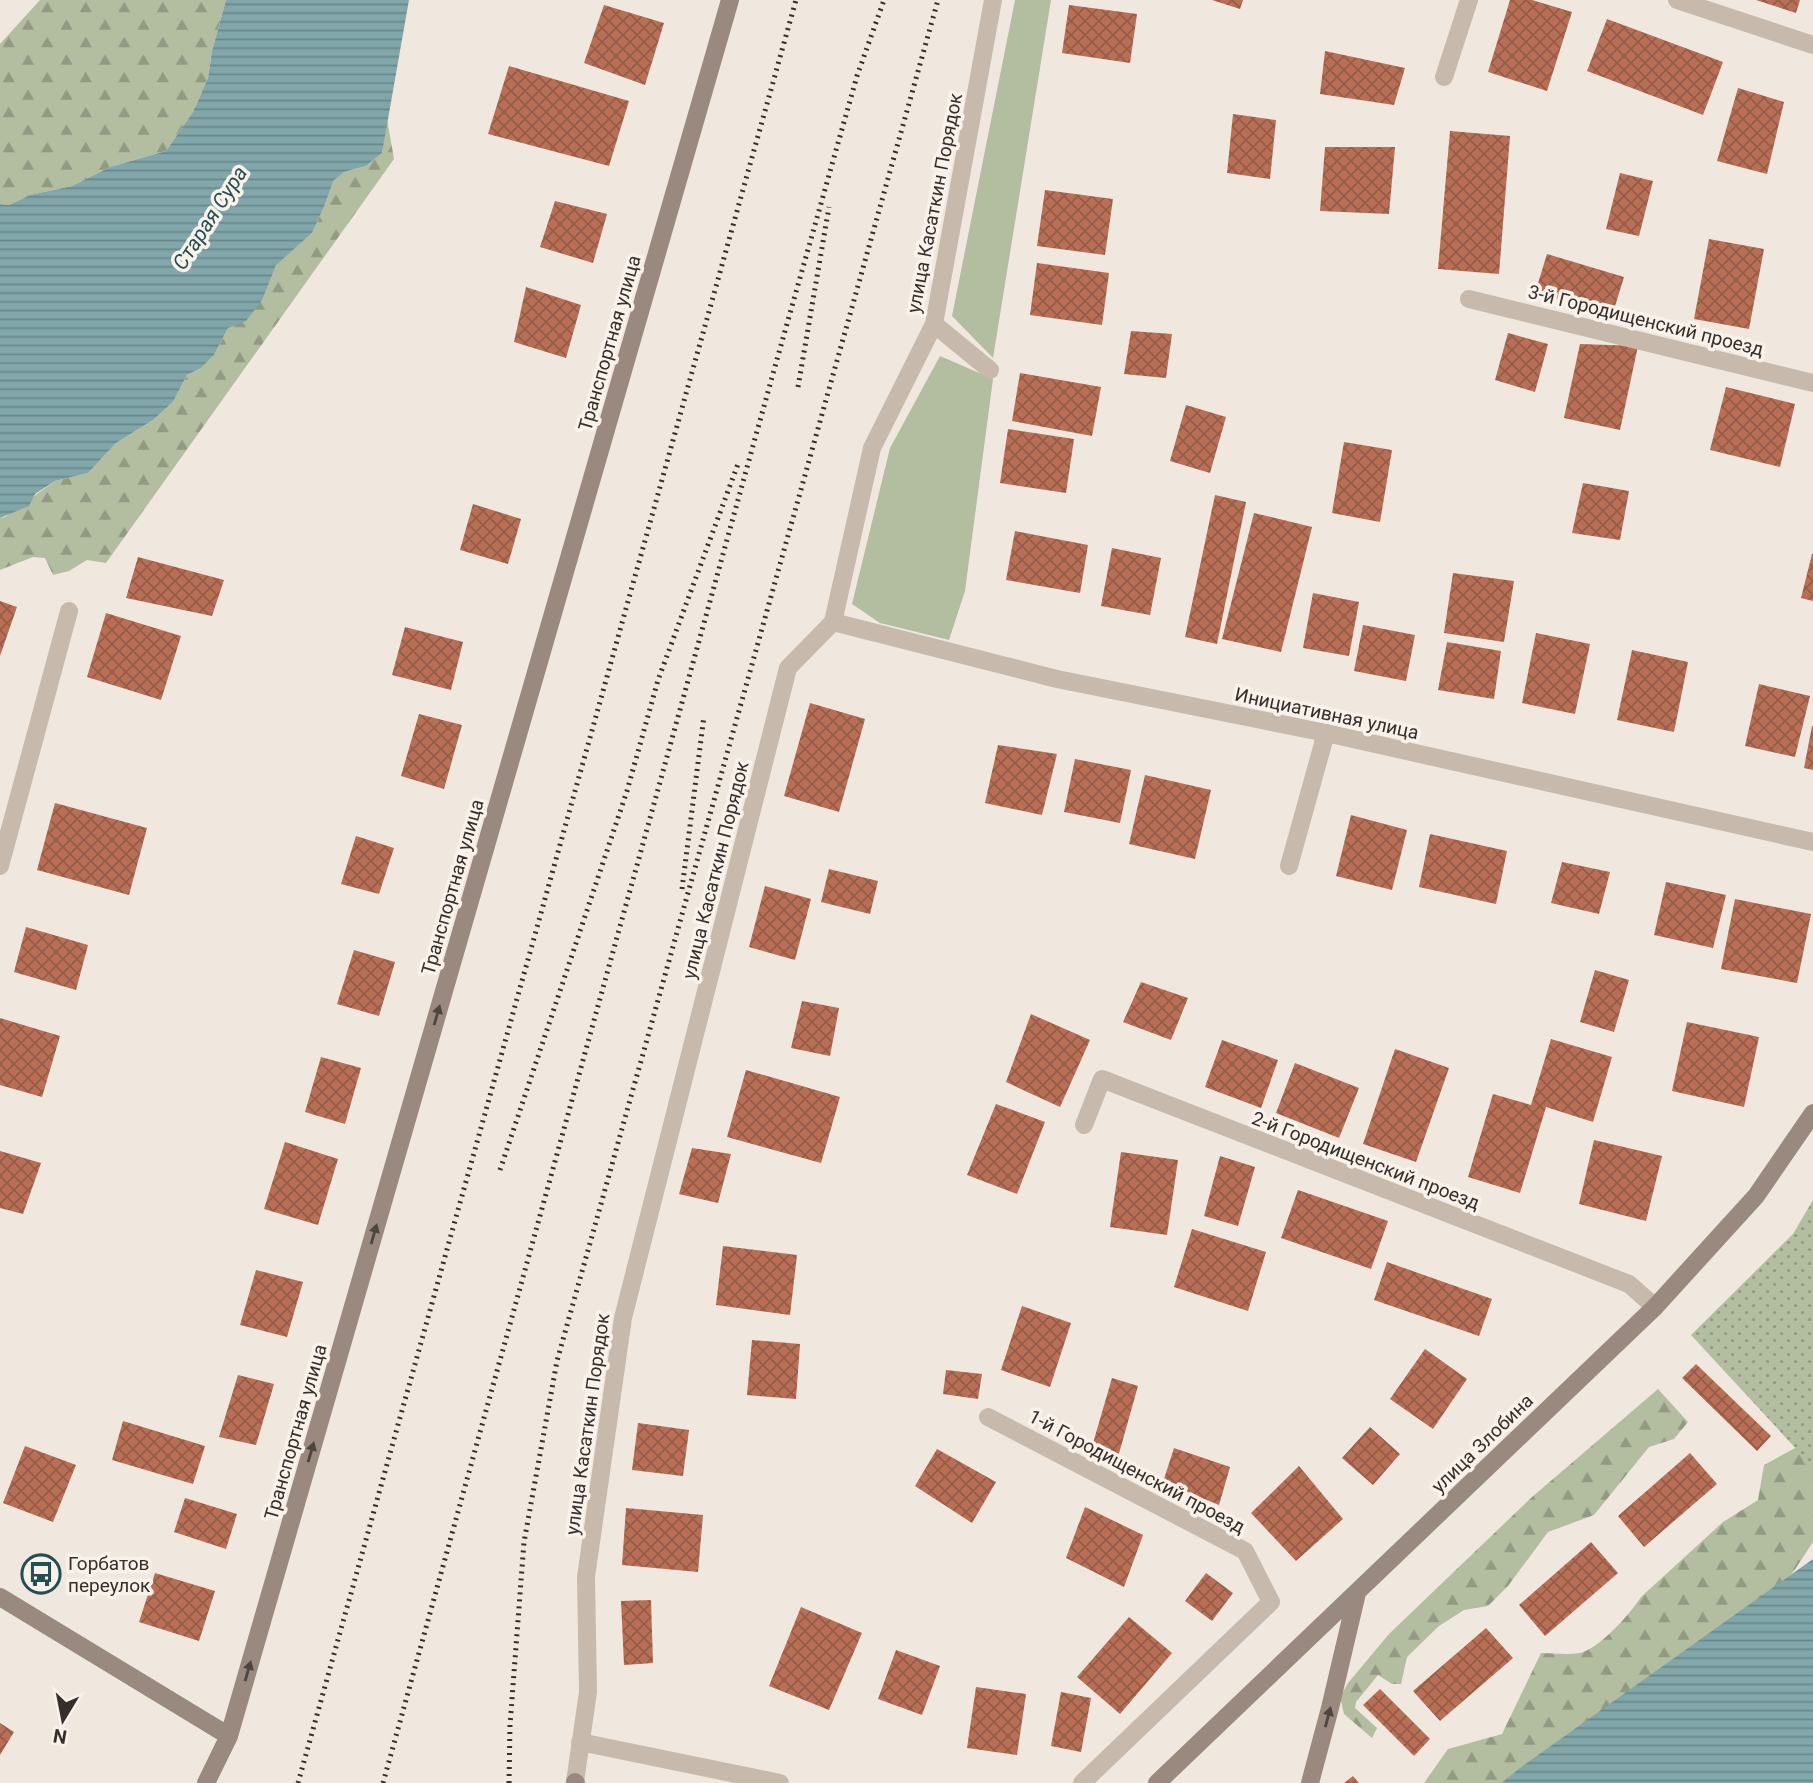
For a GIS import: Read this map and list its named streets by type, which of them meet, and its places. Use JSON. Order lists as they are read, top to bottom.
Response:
{
  "streets": {
    "main road": ["Транспортная улица", "улица Злобина"],
    "street": [
      "улица Касаткин Порядок",
      "3-й Городищенский проезд",
      "Инициативная улица",
      "2-й Городищенский проезд",
      "1-й Городищенский проезд"
    ]
  },
  "crossings": [
    ["улица Касаткин Порядок", "Инициативная улица"],
    ["2-й Городищенский проезд", "улица Злобина"]
  ],
  "one_way": ["Транспортная улица"],
  "water": ["Старая Сура"],
  "places": {
    "bus stop": ["Горбатов переулок"]
  },
  "north": "bottom"
}
